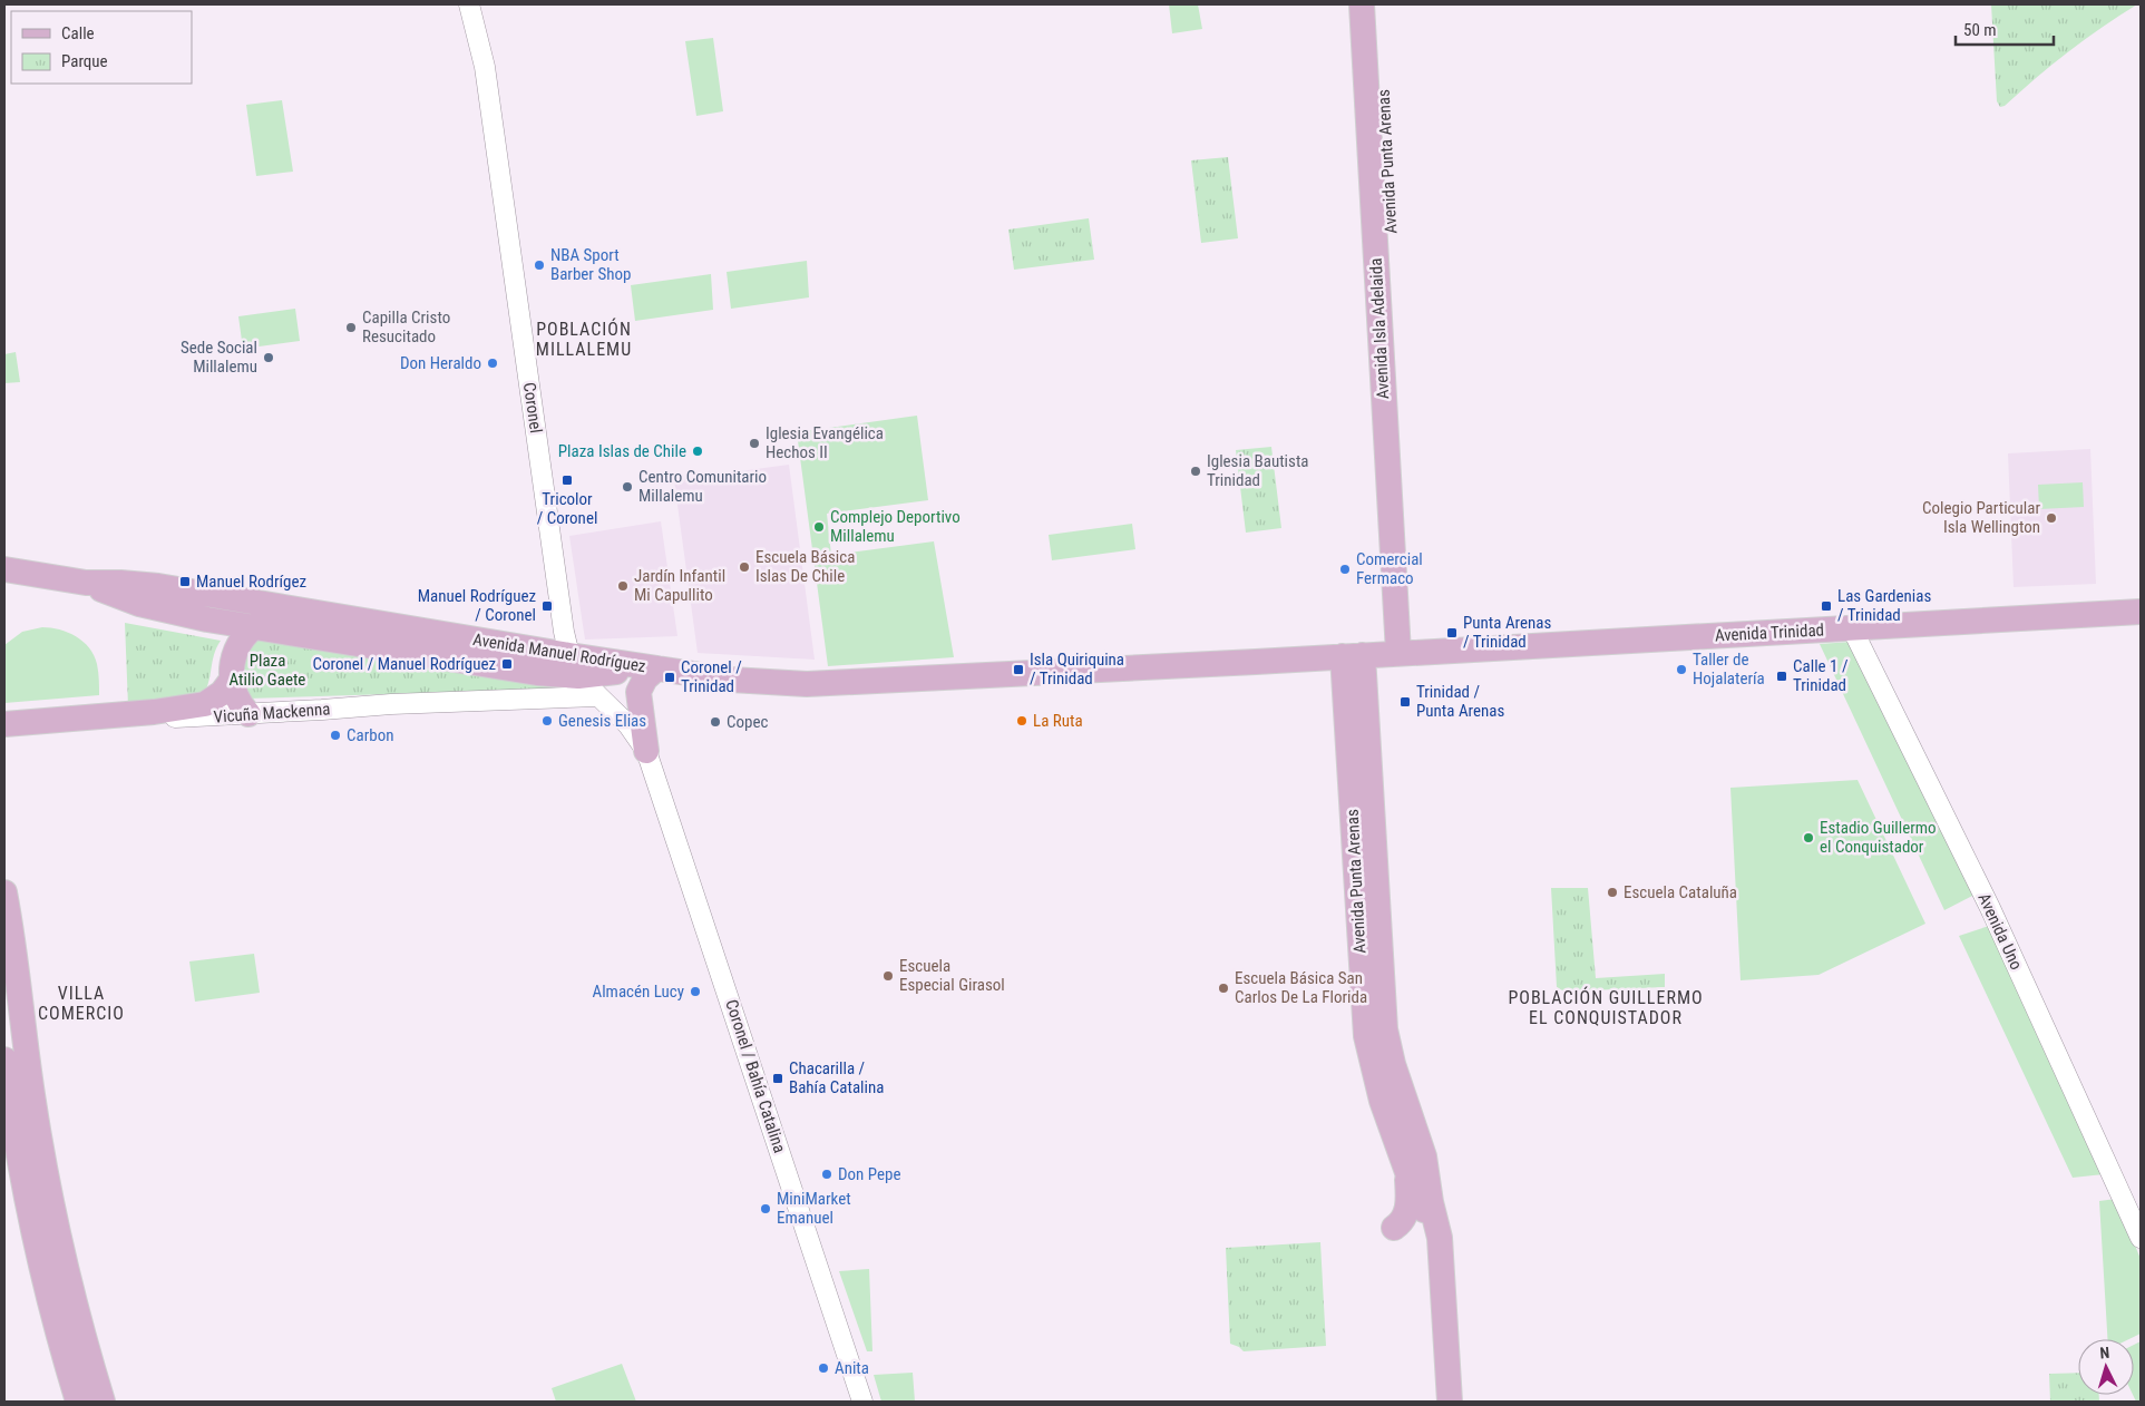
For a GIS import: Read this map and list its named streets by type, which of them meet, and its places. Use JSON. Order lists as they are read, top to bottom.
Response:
{
  "streets": {
    "main road": [
      "Avenida Punta Arenas",
      "Avenida Isla Adelaida",
      "Avenida Trinidad",
      "Avenida Manuel Rodríguez",
      "Vicuña Mackenna"
    ],
    "street": ["Coronel", "Avenida Uno", "Coronel / Bahía Catalina"]
  },
  "crossings": [
    ["Avenida Punta Arenas", "Avenida Isla Adelaida"],
    ["Avenida Punta Arenas", "Avenida Trinidad"],
    ["Avenida Punta Arenas", "Avenida Manuel Rodríguez"],
    ["Avenida Isla Adelaida", "Avenida Trinidad"],
    ["Coronel", "Avenida Manuel Rodríguez"],
    ["Avenida Trinidad", "Avenida Manuel Rodríguez"],
    ["Avenida Trinidad", "Avenida Uno"]
  ],
  "districts": ["POBLACIÓN MILLALEMU", "VILLA COMERCIO", "POBLACIÓN GUILLERMO EL CONQUISTADOR"],
  "parks": ["Plaza Atilio Gaete"],
  "places": {
    "other": [
      "NBA Sport Barber Shop",
      "Capilla Cristo Resucitado",
      "Sede Social Millalemu",
      "Don Heraldo",
      "Iglesia Evangélica Hechos II",
      "Plaza Islas de Chile",
      "Iglesia Bautista Trinidad",
      "Centro Comunitario Millalemu",
      "Colegio Particular Isla Wellington",
      "Complejo Deportivo Millalemu",
      "Escuela Básica Islas De Chile",
      "Comercial Fermaco",
      "Jardín Infantil Mi Capullito",
      "Taller de Hojalatería",
      "Genesis Elias",
      "La Ruta",
      "Copec",
      "Carbon",
      "Estadio Guillermo el Conquistador",
      "Escuela Cataluña",
      "Escuela Especial Girasol",
      "Escuela Básica San Carlos De La Florida",
      "Almacén Lucy",
      "Don Pepe",
      "MiniMarket Emanuel",
      "Anita"
    ],
    "transit": [
      "Tricolor / Coronel",
      "Manuel Rodrígez",
      "Manuel Rodríguez / Coronel",
      "Las Gardenias / Trinidad",
      "Punta Arenas / Trinidad",
      "Coronel / Manuel Rodríguez",
      "Isla Quiriquina / Trinidad",
      "Calle 1 / Trinidad",
      "Coronel / Trinidad",
      "Trinidad / Punta Arenas",
      "Chacarilla / Bahía Catalina"
    ]
  },
  "legend": ["Calle", "Parque"],
  "scale_bar": "50 m",
  "north": "top"
}
